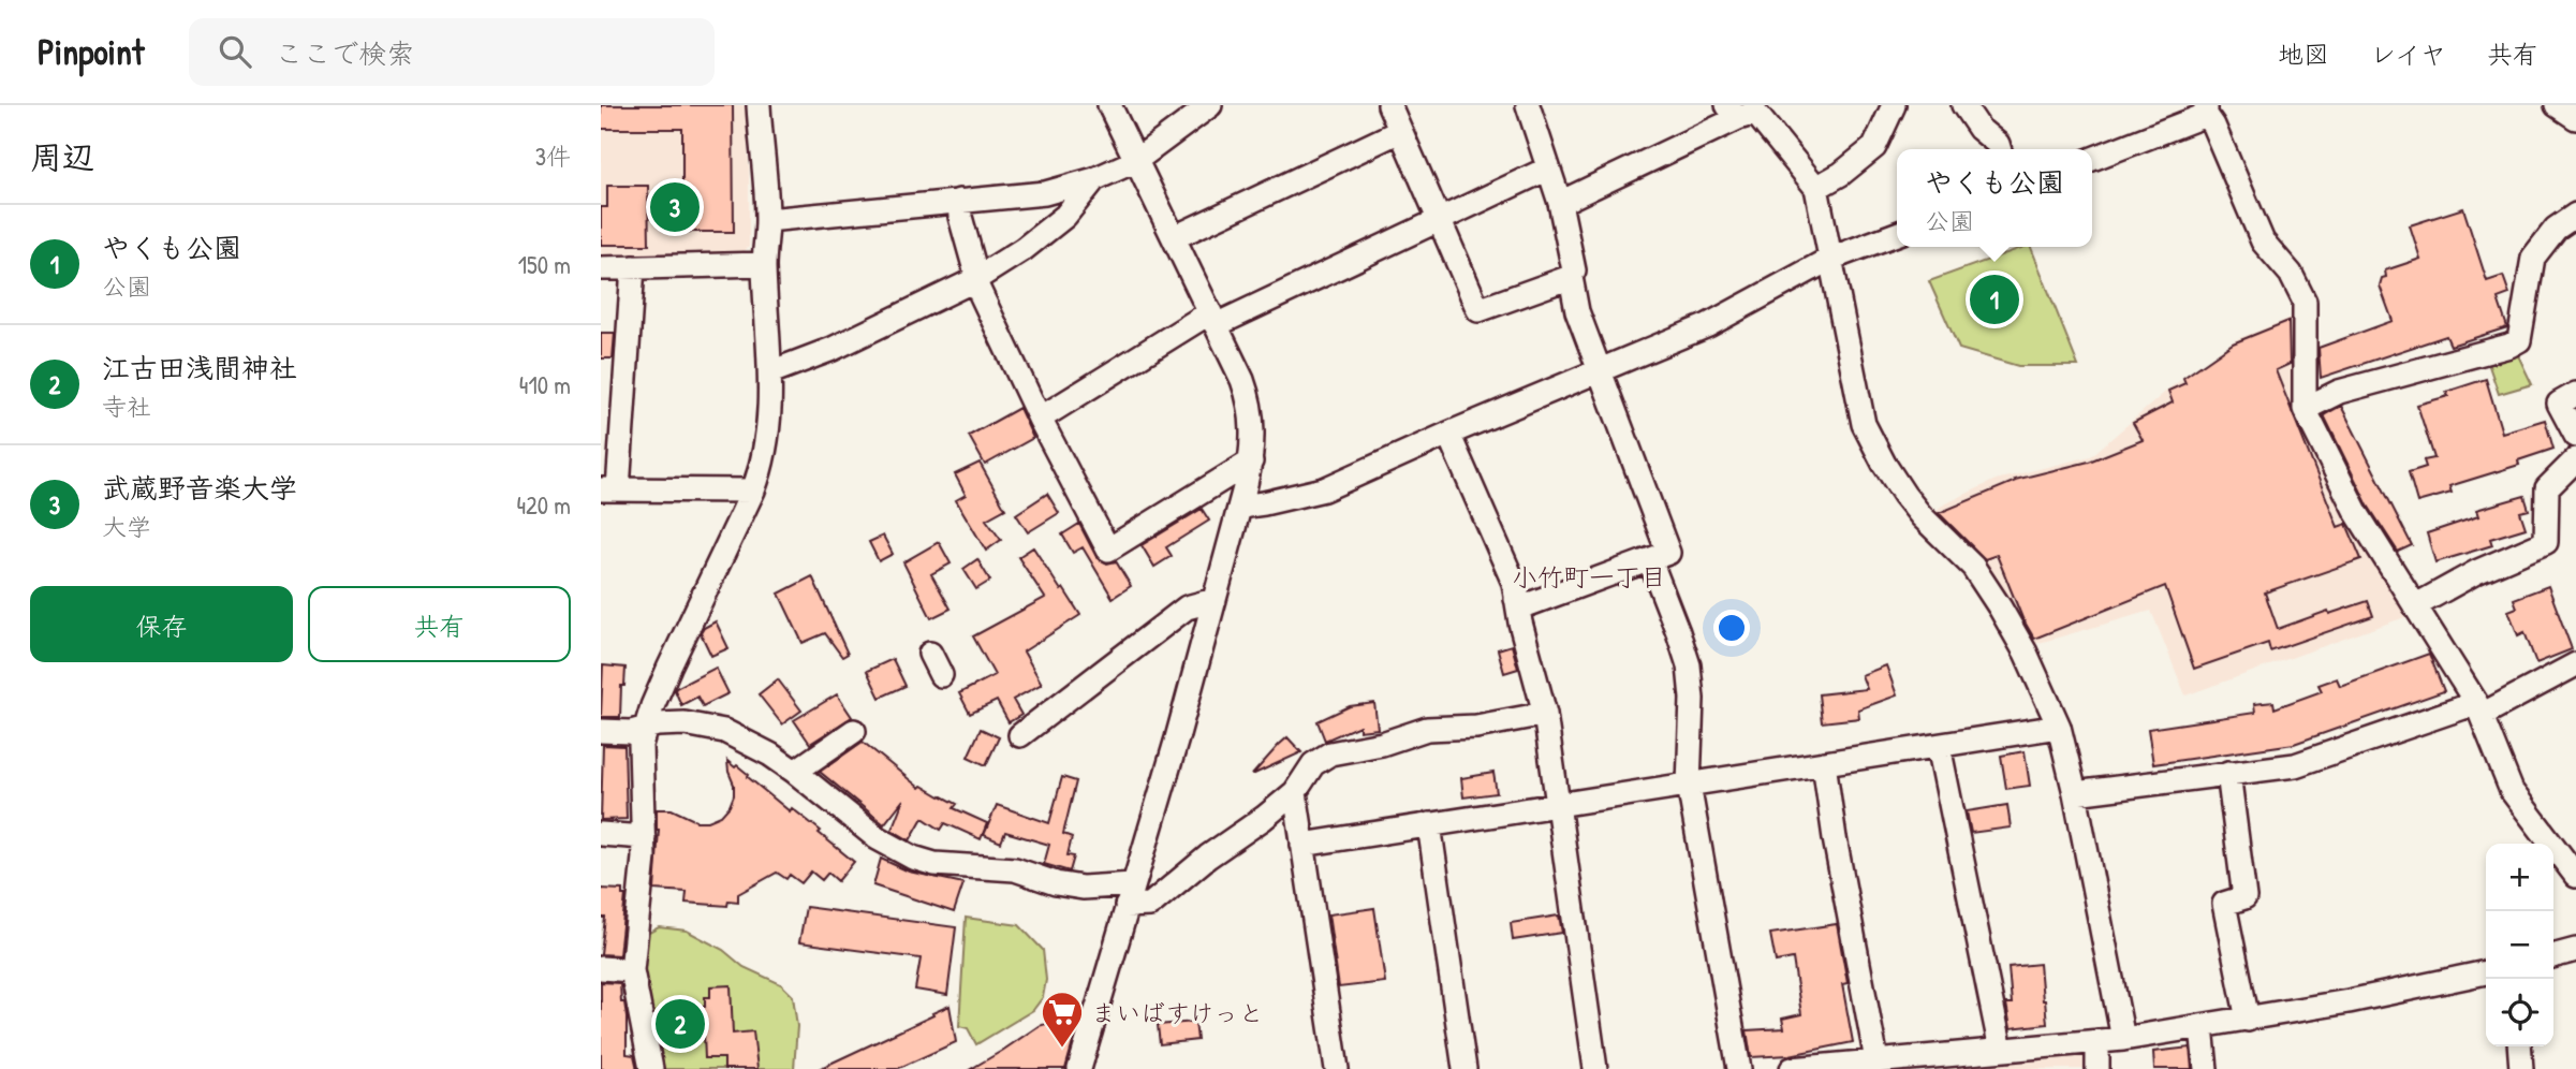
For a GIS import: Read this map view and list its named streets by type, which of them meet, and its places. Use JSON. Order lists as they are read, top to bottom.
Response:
{
  "districts": ["小竹町一丁目"],
  "places": {
    "supermarket": ["まいばすけっと"]
  },
  "page": {
    "header": "Pinpoint",
    "search": "ここで検索",
    "nav": ["地図", "レイヤ", "共有"],
    "heading": ["周辺", "3件"],
    "popup": ["やくも公園", "公園"],
    "pins": ["3", "1", "2"],
    "list": [
      {
        "mark": "1",
        "name": "やくも公園",
        "note": "公園",
        "value": "150 m"
      },
      {
        "mark": "2",
        "name": "江古田浅間神社",
        "note": "寺社",
        "value": "410 m"
      },
      {
        "mark": "3",
        "name": "武蔵野音楽大学",
        "note": "大学",
        "value": "420 m"
      }
    ],
    "buttons": ["保存", "共有"],
    "map_buttons": ["+", "−"]
  }
}
